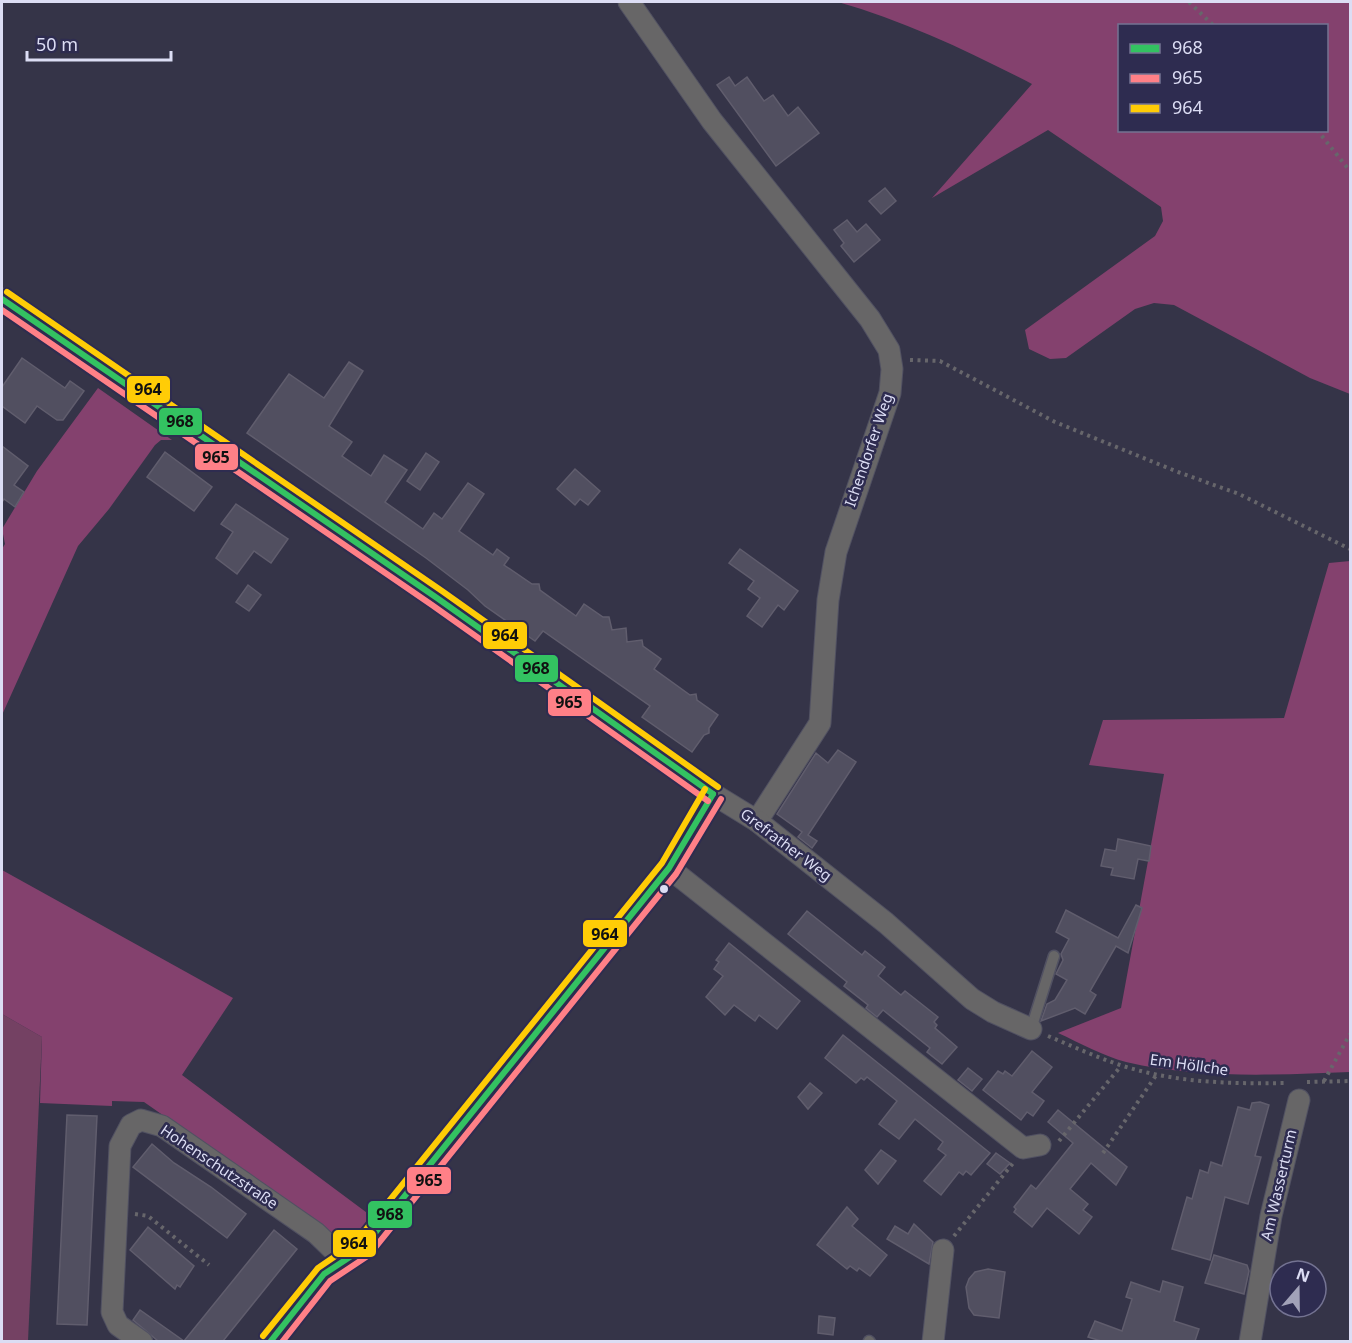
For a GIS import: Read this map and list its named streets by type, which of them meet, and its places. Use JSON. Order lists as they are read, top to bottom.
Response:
{
  "streets": {
    "street": [
      "Ichendorfer Weg",
      "Grefrather Weg",
      "Hohenschutzstraße",
      "Am Wasserturm"
    ],
    "path": ["Em Höllche"]
  },
  "crossings": [
    ["Ichendorfer Weg", "Grefrather Weg"],
    ["Grefrather Weg", "Em Höllche"],
    ["Em Höllche", "Am Wasserturm"]
  ],
  "lines": ["transit line 964", "transit line 968", "transit line 965"],
  "legend": ["968", "965", "964"],
  "scale_bar": "50 m",
  "north": "top"
}
